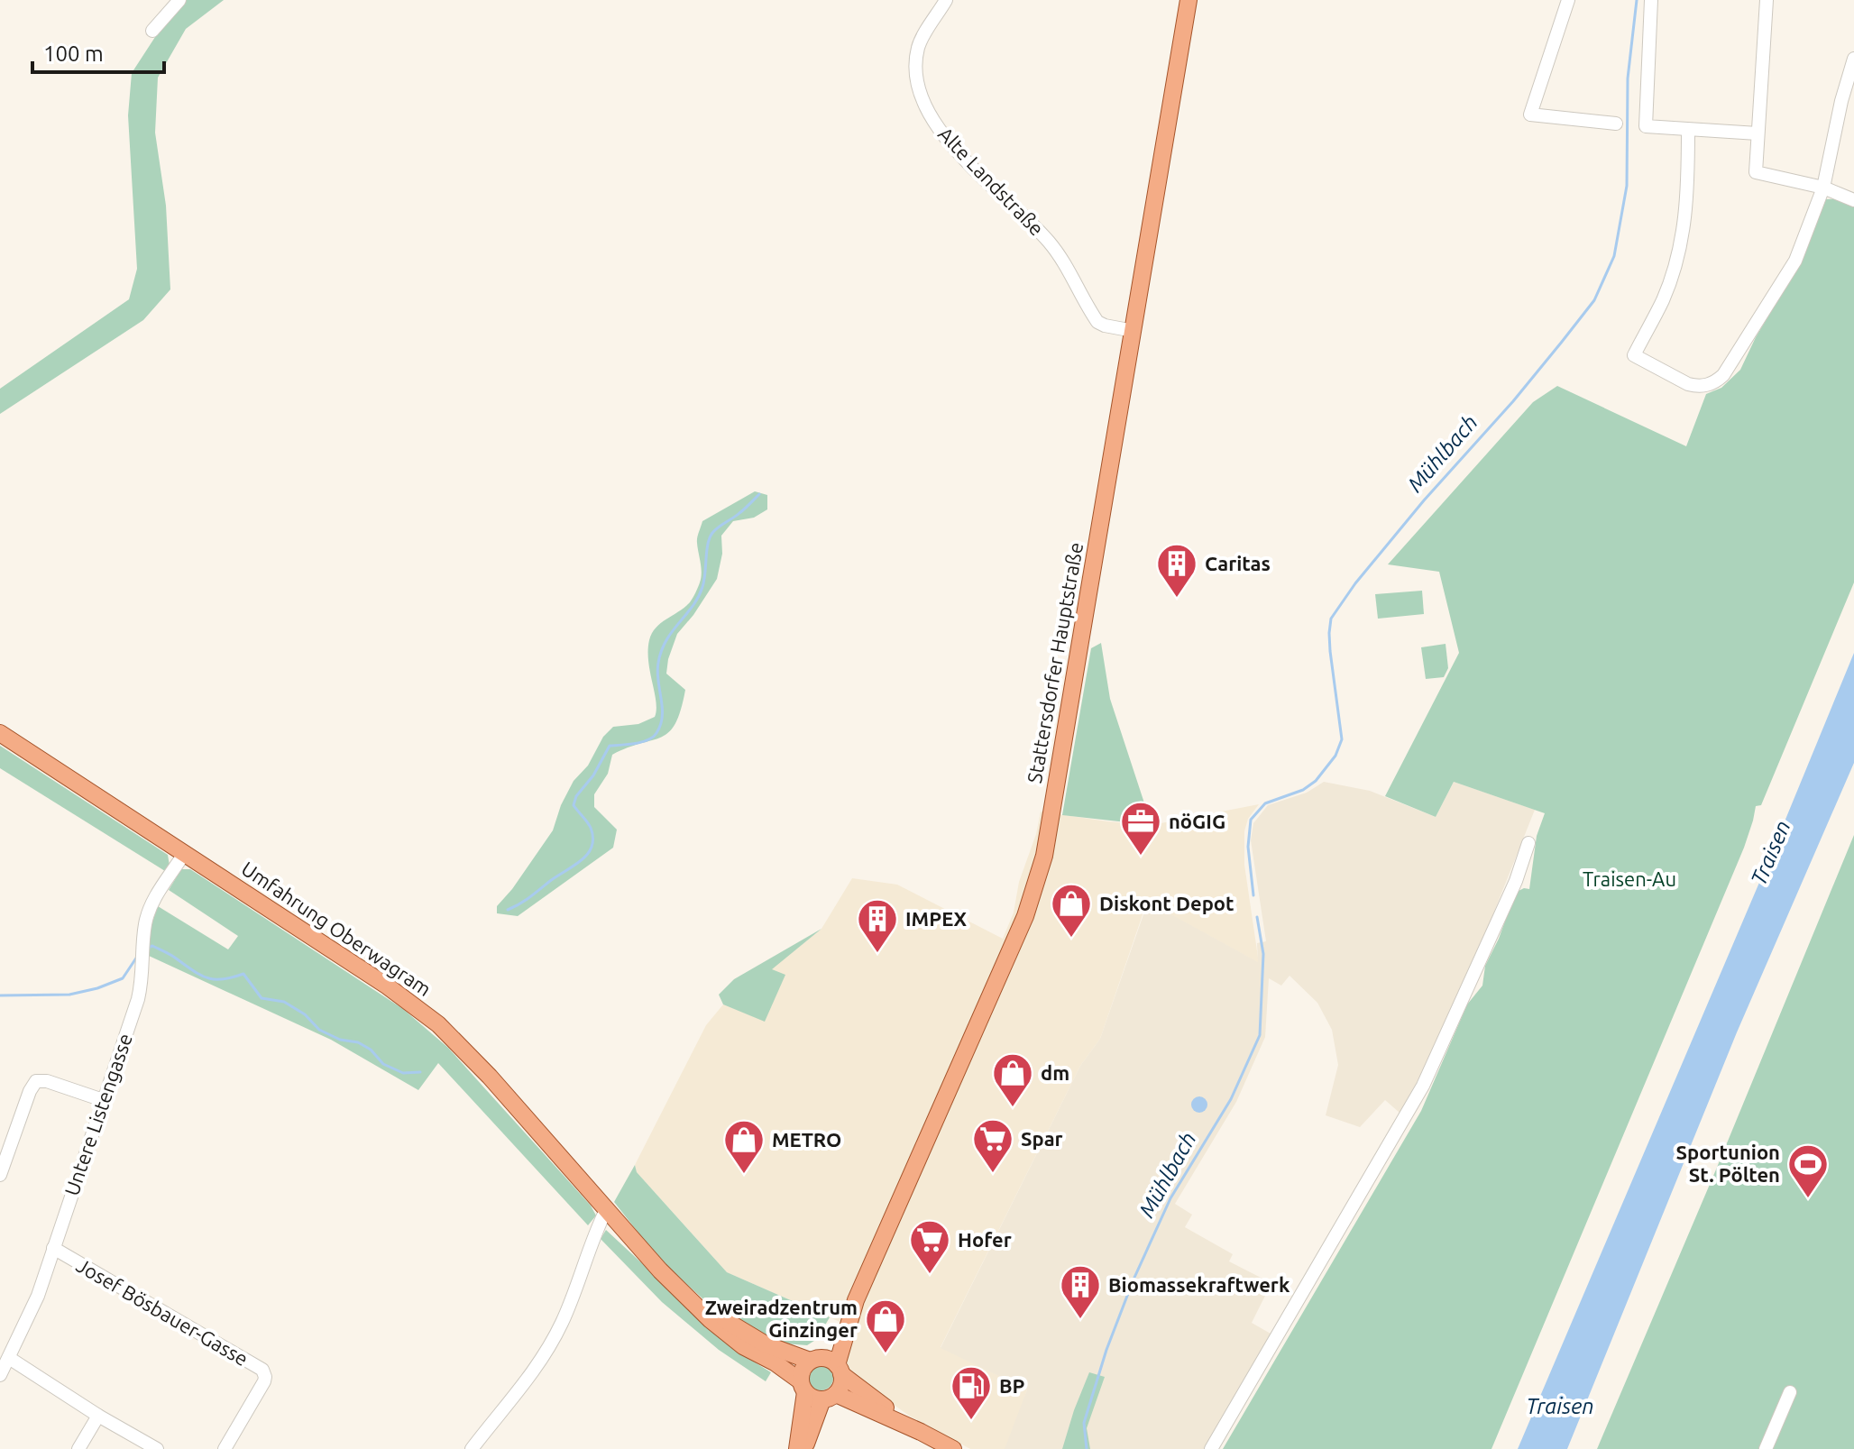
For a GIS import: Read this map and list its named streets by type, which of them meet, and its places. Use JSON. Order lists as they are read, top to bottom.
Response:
{
  "streets": {
    "main road": ["Stattersdorfer Hauptstraße", "Umfahrung Oberwagram"],
    "street": ["Alte Landstraße", "Untere Listengasse", "Josef Bösbauer-Gasse"]
  },
  "crossings": [
    ["Alte Landstraße", "Stattersdorfer Hauptstraße"],
    ["Umfahrung Oberwagram", "Untere Listengasse"],
    ["Untere Listengasse", "Josef Bösbauer-Gasse"]
  ],
  "water": ["Mühlbach", "Traisen"],
  "parks": ["Traisen-Au"],
  "places": {
    "building": ["Caritas", "IMPEX", "Biomassekraftwerk"],
    "office": ["nöGIG"],
    "shop": [
      "Diskont Depot",
      "dm",
      "METRO",
      "Zweiradzentrum Ginzinger"
    ],
    "supermarket": ["Spar", "Hofer"],
    "sports": ["Sportunion St. Pölten"],
    "fuel station": ["BP"]
  },
  "scale_bar": "100 m"
}
